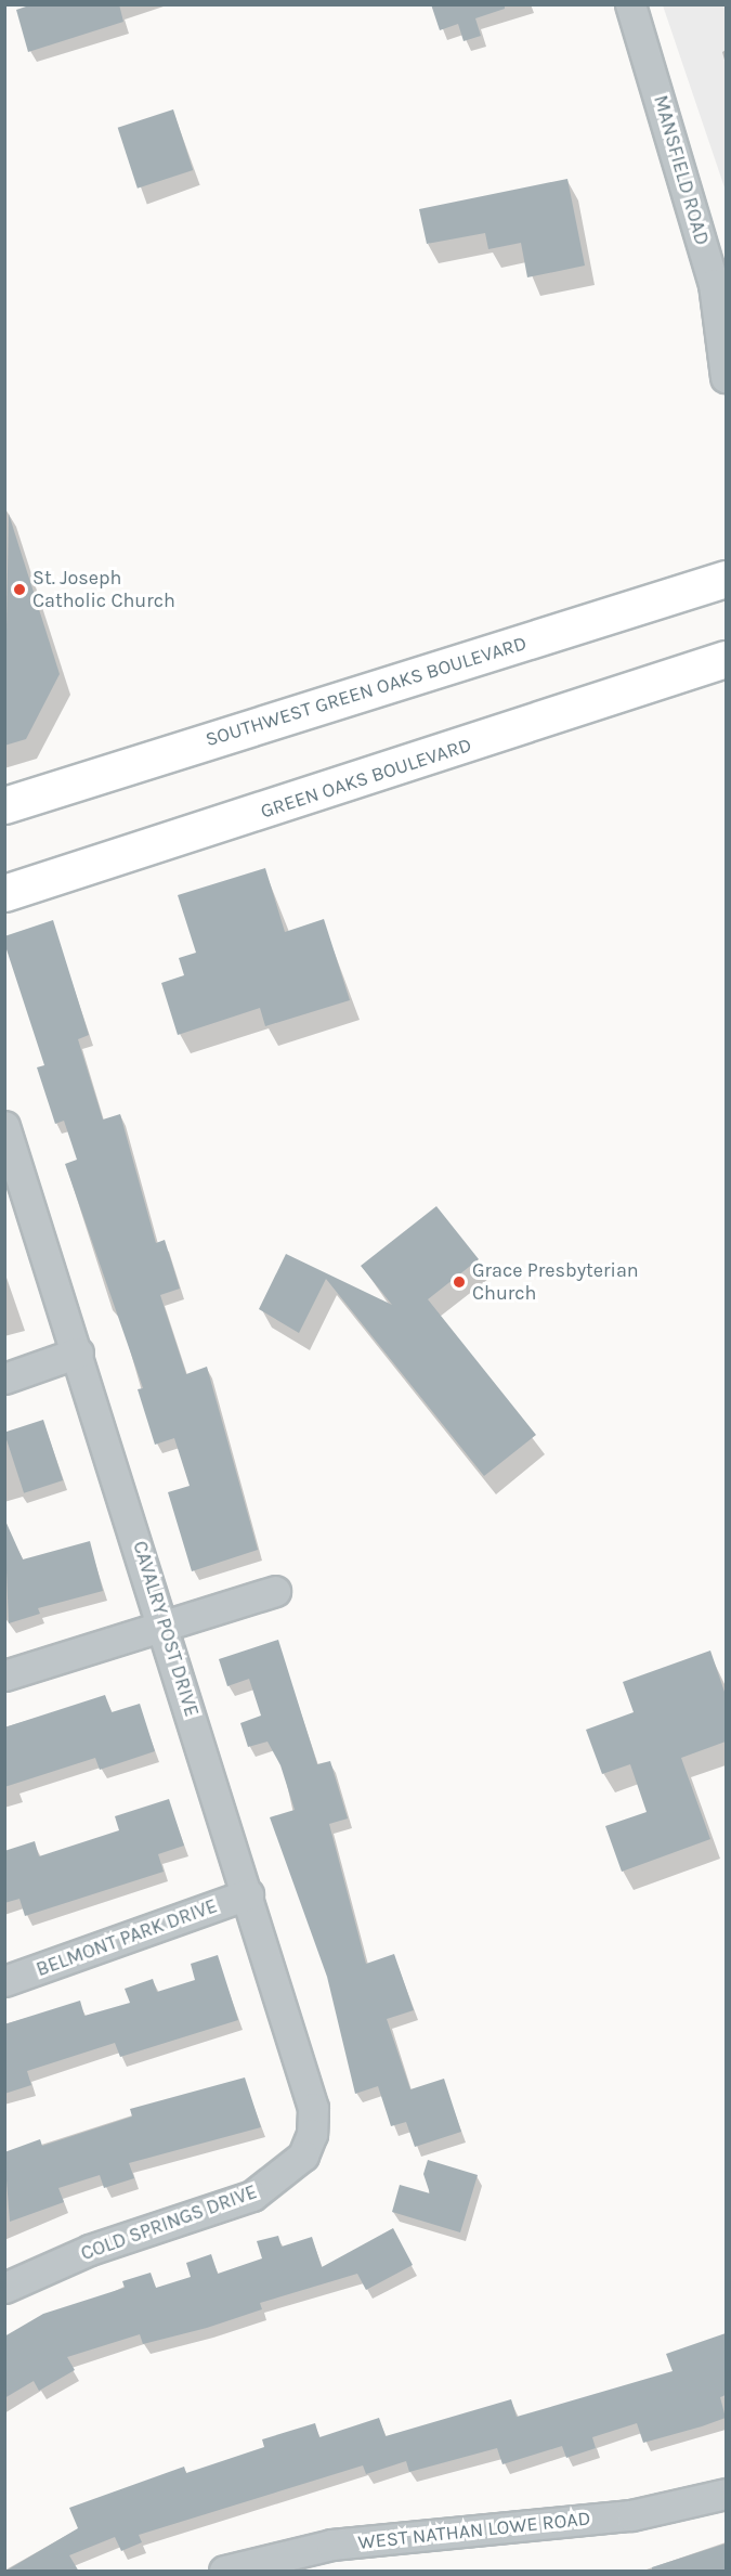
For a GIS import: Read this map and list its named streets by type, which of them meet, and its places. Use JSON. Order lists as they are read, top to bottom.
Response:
{
  "streets": {
    "main road": ["SOUTHWEST GREEN OAKS BOULEVARD", "GREEN OAKS BOULEVARD"],
    "street": [
      "MANSFIELD ROAD",
      "CAVALRY POST DRIVE",
      "BELMONT PARK DRIVE",
      "COLD SPRINGS DRIVE",
      "WEST NATHAN LOWE ROAD"
    ]
  },
  "crossings": [
    ["CAVALRY POST DRIVE", "BELMONT PARK DRIVE"],
    ["CAVALRY POST DRIVE", "COLD SPRINGS DRIVE"]
  ],
  "places": ["St. Joseph Catholic Church", "Grace Presbyterian Church"]
}
